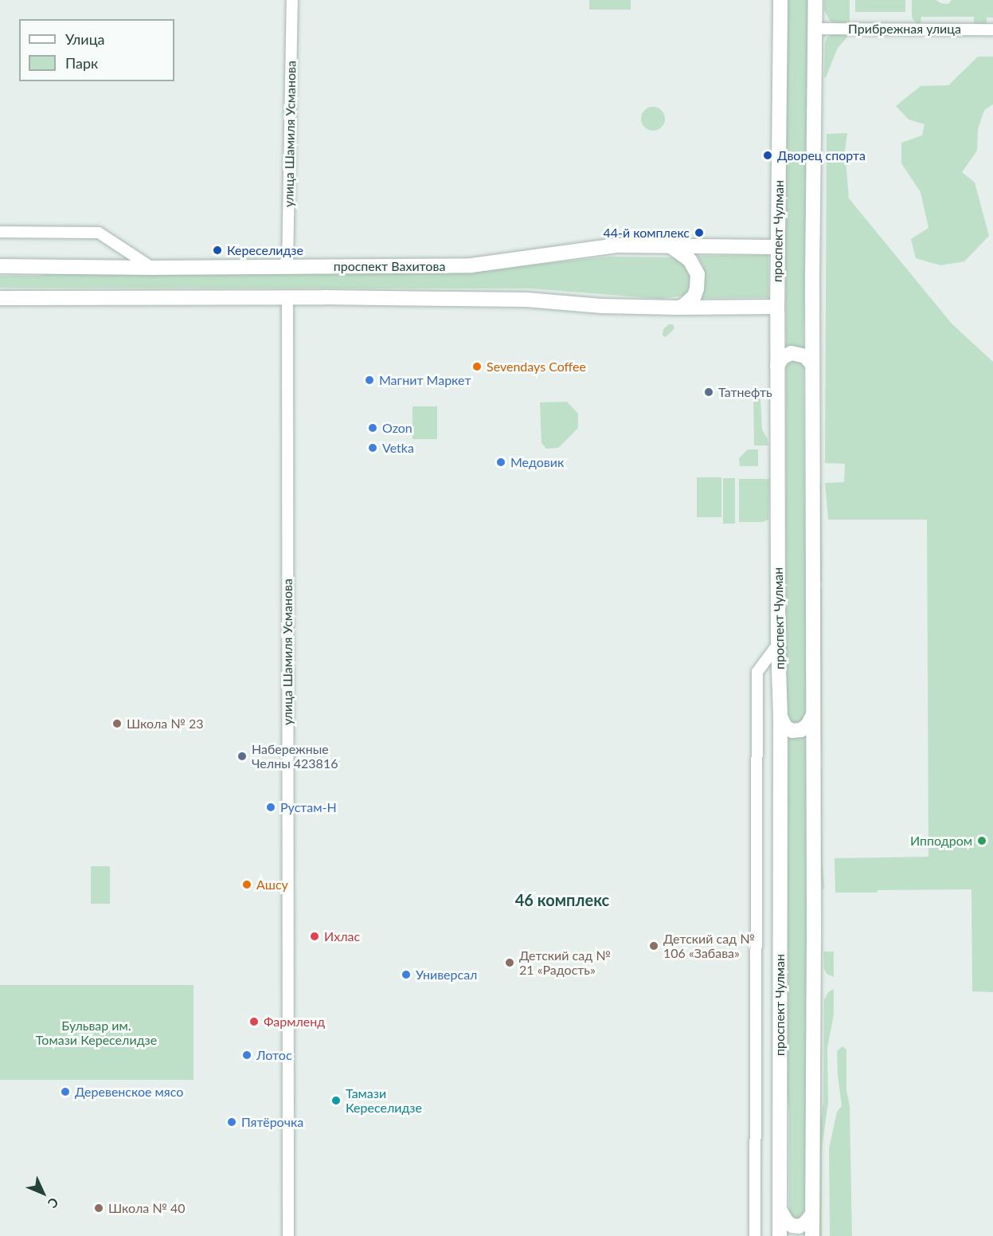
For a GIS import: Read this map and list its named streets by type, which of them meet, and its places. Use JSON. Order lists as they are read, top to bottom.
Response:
{
  "streets": {
    "main road": ["проспект Чулман", "проспект Вахитова"],
    "street": ["Прибрежная улица", "улица Шамиля Усманова"]
  },
  "crossings": [
    ["улица Шамиля Усманова", "проспект Вахитова"],
    ["проспект Чулман", "проспект Вахитова"]
  ],
  "districts": ["46 комплекс"],
  "parks": ["Бульвар им. Томази Кереселидзе"],
  "places": [
    "Дворец спорта",
    "44-й комплекс",
    "Кереселидзе",
    "Sevendays Coffee",
    "Магнит Маркет",
    "Татнефть",
    "Ozon",
    "Vetka",
    "Медовик",
    "Школа № 23",
    "Набережные Челны 423816",
    "Рустам-Н",
    "Ипподром",
    "Ашсу",
    "Ихлас",
    "Детский сад № 106 «Забава»",
    "Детский сад № 21 «Радость»",
    "Универсал",
    "Фармленд",
    "Лотос",
    "Деревенское мясо",
    "Тамази Кереселидзе",
    "Пятёрочка",
    "Школа № 40"
  ],
  "legend": ["Улица", "Парк"],
  "north": "bottom right"
}
